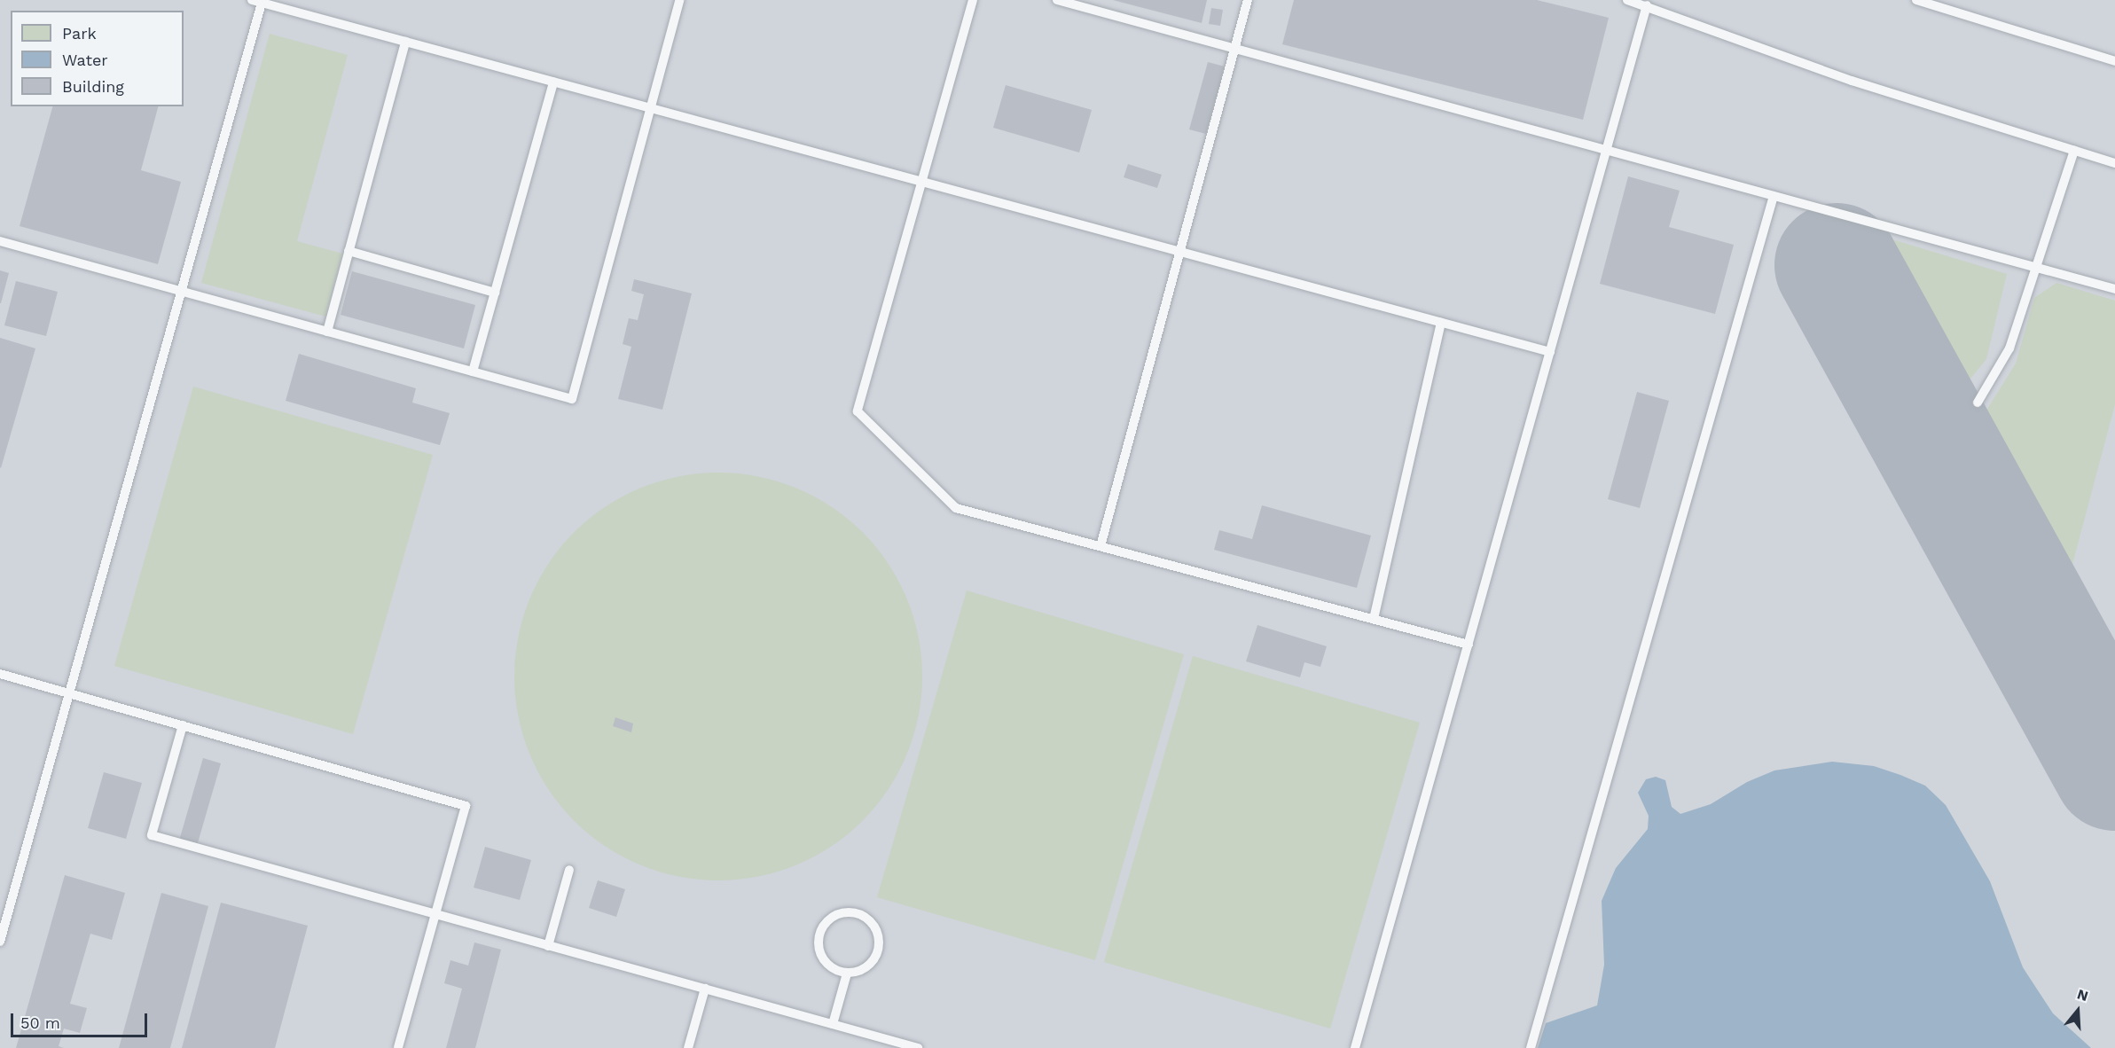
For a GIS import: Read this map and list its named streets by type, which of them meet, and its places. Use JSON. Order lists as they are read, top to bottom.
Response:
{
  "legend": ["Park", "Water", "Building"],
  "scale_bar": "50 m",
  "north": "top"
}
